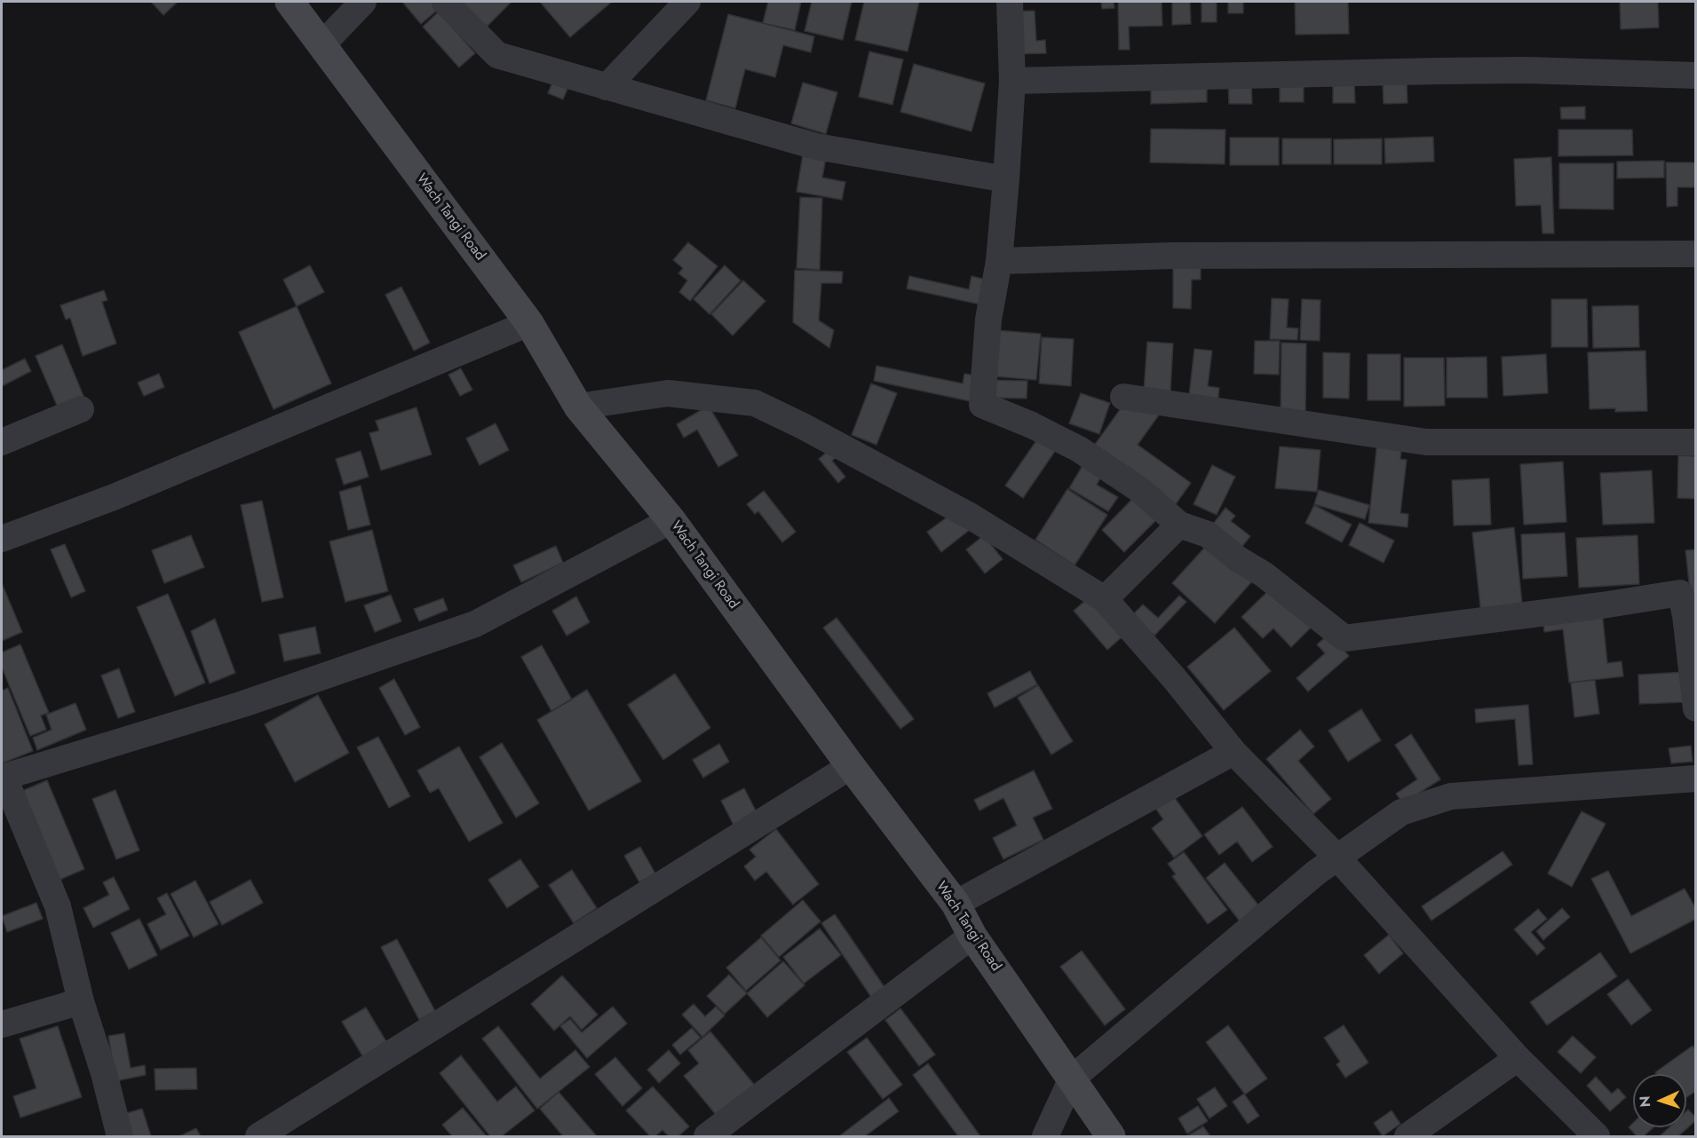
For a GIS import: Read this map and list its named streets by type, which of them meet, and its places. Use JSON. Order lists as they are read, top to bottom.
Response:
{
  "streets": {
    "main road": ["Wach Tangi Road"]
  },
  "north": "left"
}
